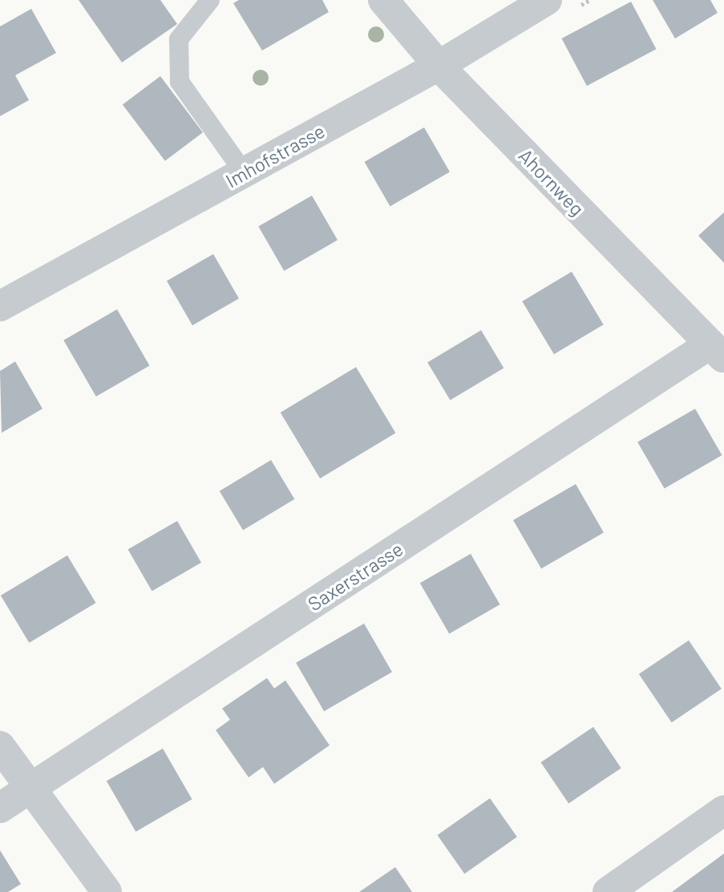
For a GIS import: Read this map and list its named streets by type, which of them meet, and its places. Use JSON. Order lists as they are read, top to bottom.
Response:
{
  "streets": {
    "street": ["Imhofstrasse", "Ahornweg", "Saxerstrasse"]
  },
  "crossings": [
    ["Imhofstrasse", "Ahornweg"],
    ["Ahornweg", "Saxerstrasse"]
  ]
}
